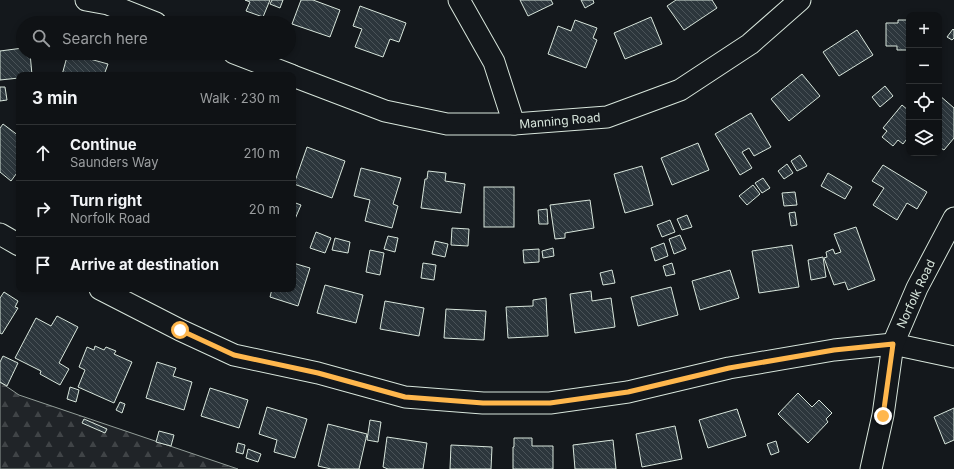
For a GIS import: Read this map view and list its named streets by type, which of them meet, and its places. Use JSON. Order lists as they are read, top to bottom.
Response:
{
  "streets": {
    "street": ["Manning Road", "Norfolk Road"]
  },
  "page": {
    "map_buttons": ["+", "−"],
    "search": "Search here",
    "heading": ["3 min", "Walk · 230 m"],
    "list": [
      ["Continue", "Saunders Way", "210 m"],
      ["Turn right", "Norfolk Road", "20 m"],
      "Arrive at destination"
    ]
  }
}
